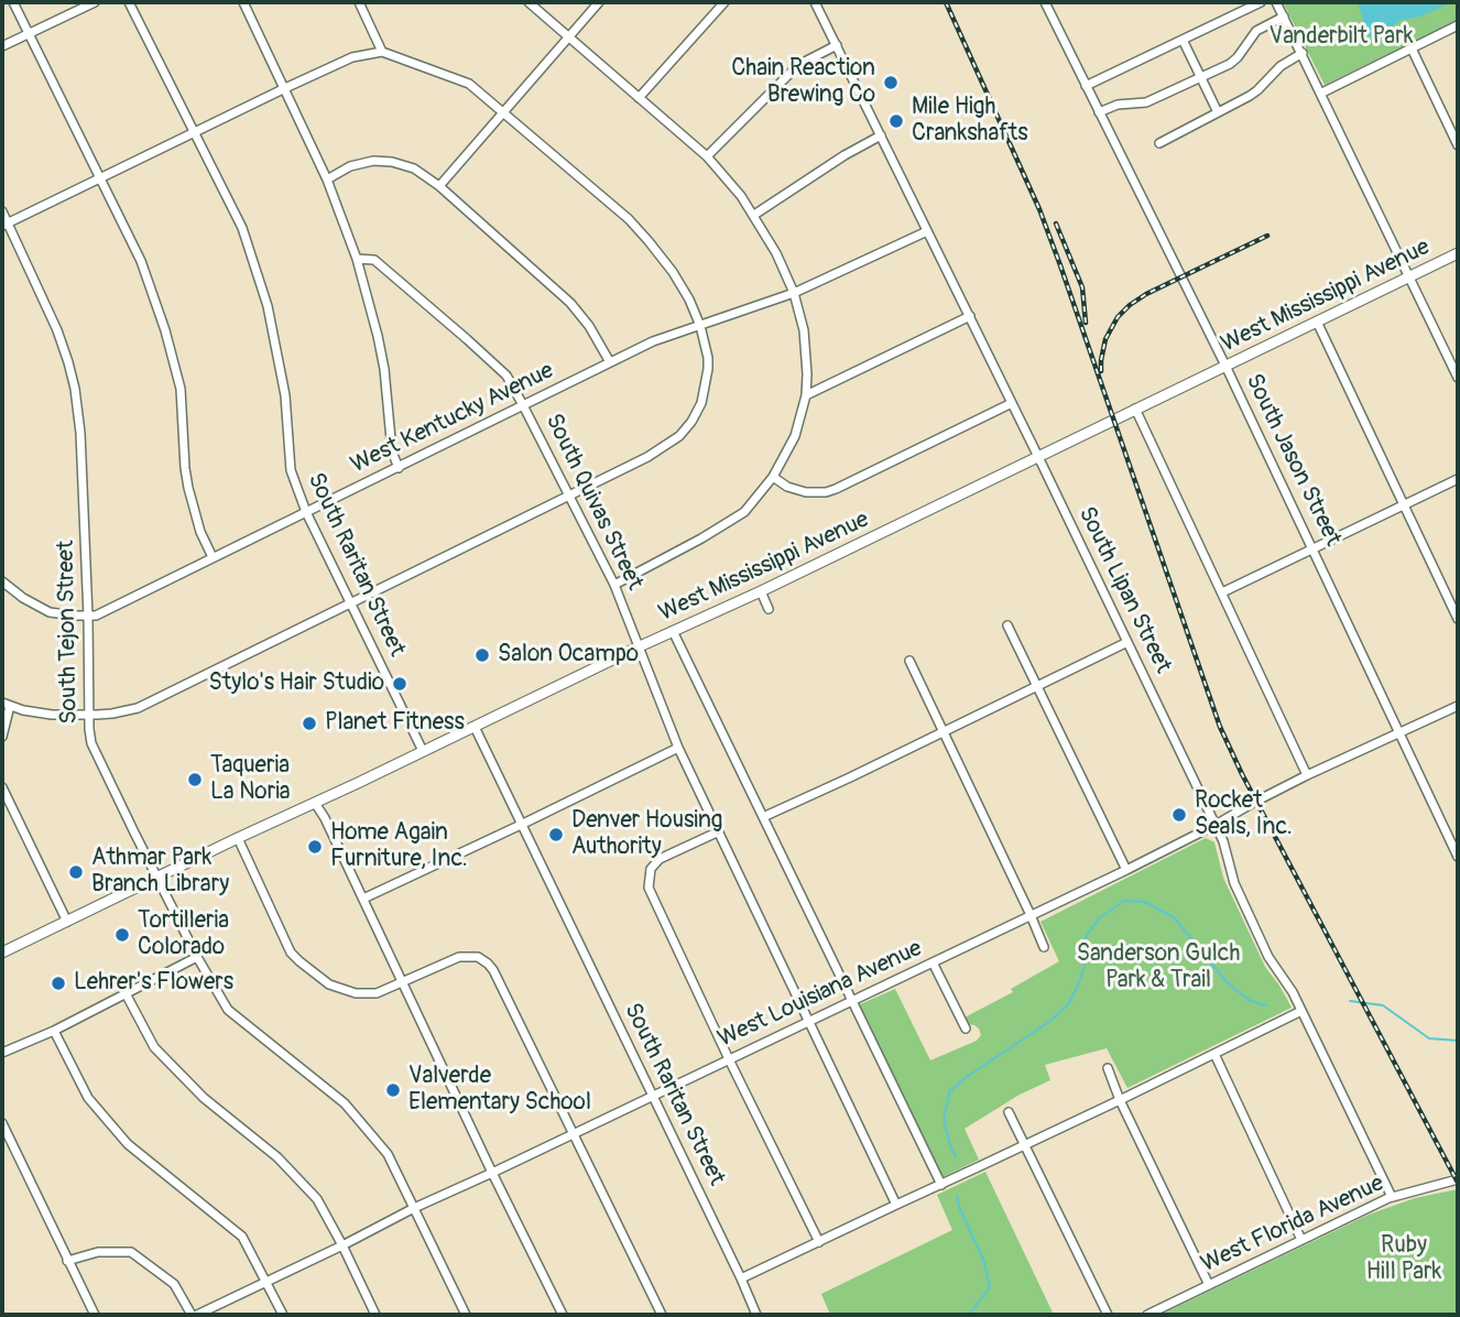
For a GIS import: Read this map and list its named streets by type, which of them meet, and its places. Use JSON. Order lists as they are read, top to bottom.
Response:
{
  "streets": {
    "main road": ["West Mississippi Avenue"],
    "street": [
      "West Kentucky Avenue",
      "South Jason Street",
      "South Quivas Street",
      "South Raritan Street",
      "South Lipan Street",
      "South Tejon Street",
      "West Louisiana Avenue",
      "West Florida Avenue"
    ]
  },
  "crossings": [
    ["West Mississippi Avenue", "South Jason Street"],
    ["West Mississippi Avenue", "South Quivas Street"],
    ["West Mississippi Avenue", "South Raritan Street"],
    ["West Mississippi Avenue", "South Lipan Street"],
    ["West Mississippi Avenue", "South Tejon Street"],
    ["West Kentucky Avenue", "South Quivas Street"],
    ["West Kentucky Avenue", "South Raritan Street"],
    ["West Kentucky Avenue", "South Lipan Street"],
    ["West Kentucky Avenue", "South Tejon Street"],
    ["South Jason Street", "West Louisiana Avenue"],
    ["South Quivas Street", "West Louisiana Avenue"],
    ["South Raritan Street", "West Louisiana Avenue"],
    ["South Lipan Street", "West Louisiana Avenue"],
    ["South Lipan Street", "West Florida Avenue"],
    ["South Tejon Street", "West Louisiana Avenue"]
  ],
  "parks": ["Vanderbilt Park", "Sanderson Gulch Park & Trail", "Ruby Hill Park"],
  "places": [
    "Chain Reaction Brewing Co",
    "Mile High Crankshafts",
    "Salon Ocampo",
    "Stylo's Hair Studio",
    "Planet Fitness",
    "Taqueria La Noria",
    "Rocket Seals, Inc.",
    "Denver Housing Authority",
    "Home Again Furniture, Inc.",
    "Athmar Park Branch Library",
    "Tortilleria Colorado",
    "Lehrer's Flowers",
    "Valverde Elementary School"
  ]
}
